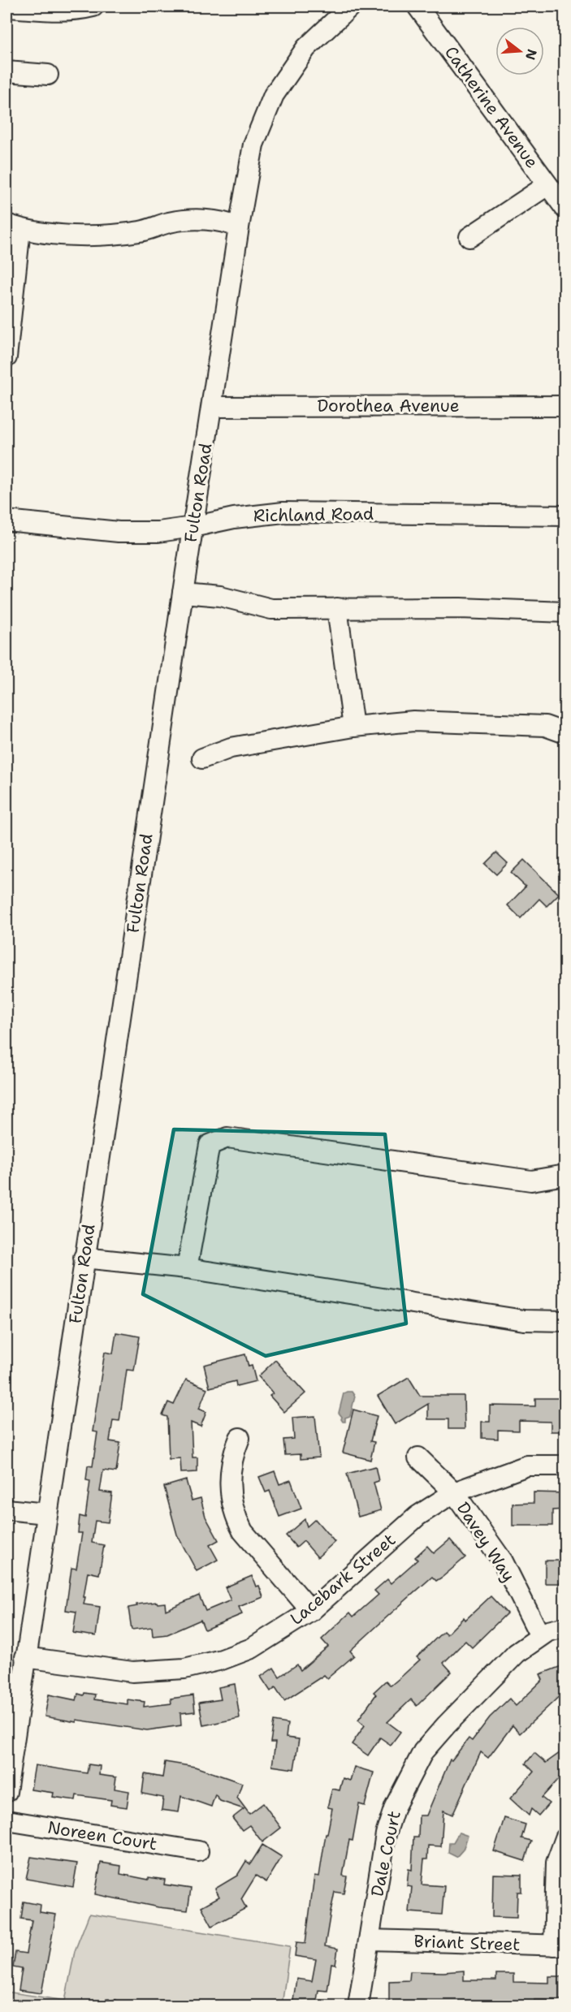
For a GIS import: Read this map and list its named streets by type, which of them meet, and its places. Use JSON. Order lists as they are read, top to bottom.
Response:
{
  "streets": {
    "street": [
      "Catherine Avenue",
      "Dorothea Avenue",
      "Fulton Road",
      "Richland Road",
      "Davey Way",
      "Lacebark Street",
      "Noreen Court",
      "Dale Court",
      "Briant Street"
    ]
  },
  "crossings": [
    ["Dorothea Avenue", "Fulton Road"],
    ["Fulton Road", "Richland Road"],
    ["Fulton Road", "Lacebark Street"],
    ["Davey Way", "Lacebark Street"],
    ["Davey Way", "Dale Court"],
    ["Dale Court", "Briant Street"]
  ],
  "north": "right"
}
